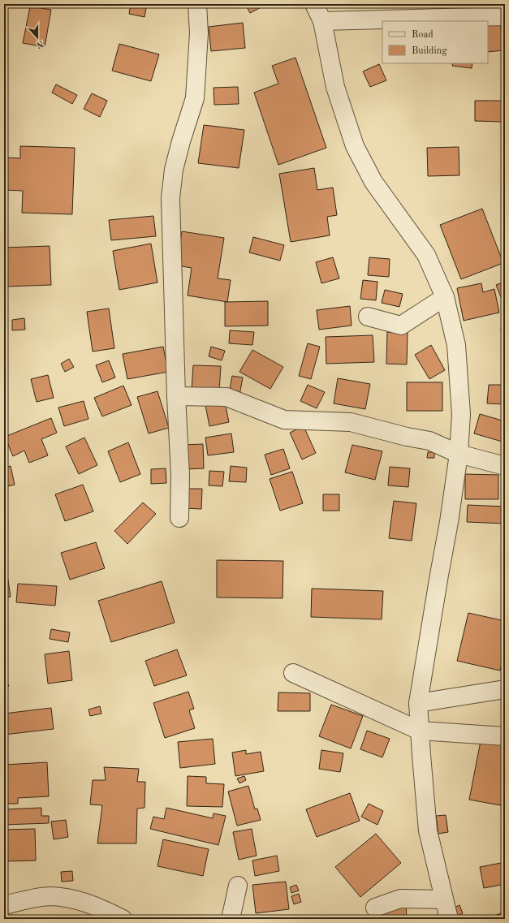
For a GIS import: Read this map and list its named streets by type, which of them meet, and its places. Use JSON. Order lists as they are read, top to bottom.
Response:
{
  "legend": ["Road", "Building"],
  "north": "bottom"
}
